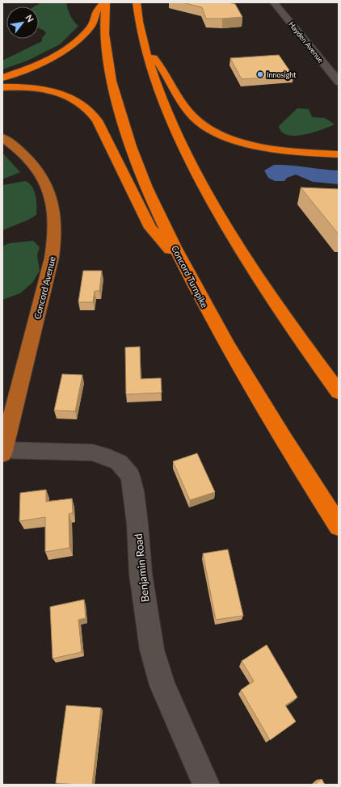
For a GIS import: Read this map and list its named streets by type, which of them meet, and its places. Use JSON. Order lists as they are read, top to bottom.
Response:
{
  "streets": {
    "highway": ["Concord Turnpike"],
    "main road": ["Concord Avenue"],
    "street": ["Hayden Avenue", "Benjamin Road"]
  },
  "crossings": [
    ["Concord Avenue", "Benjamin Road"]
  ],
  "places": ["Innosight"],
  "north": "top right"
}
